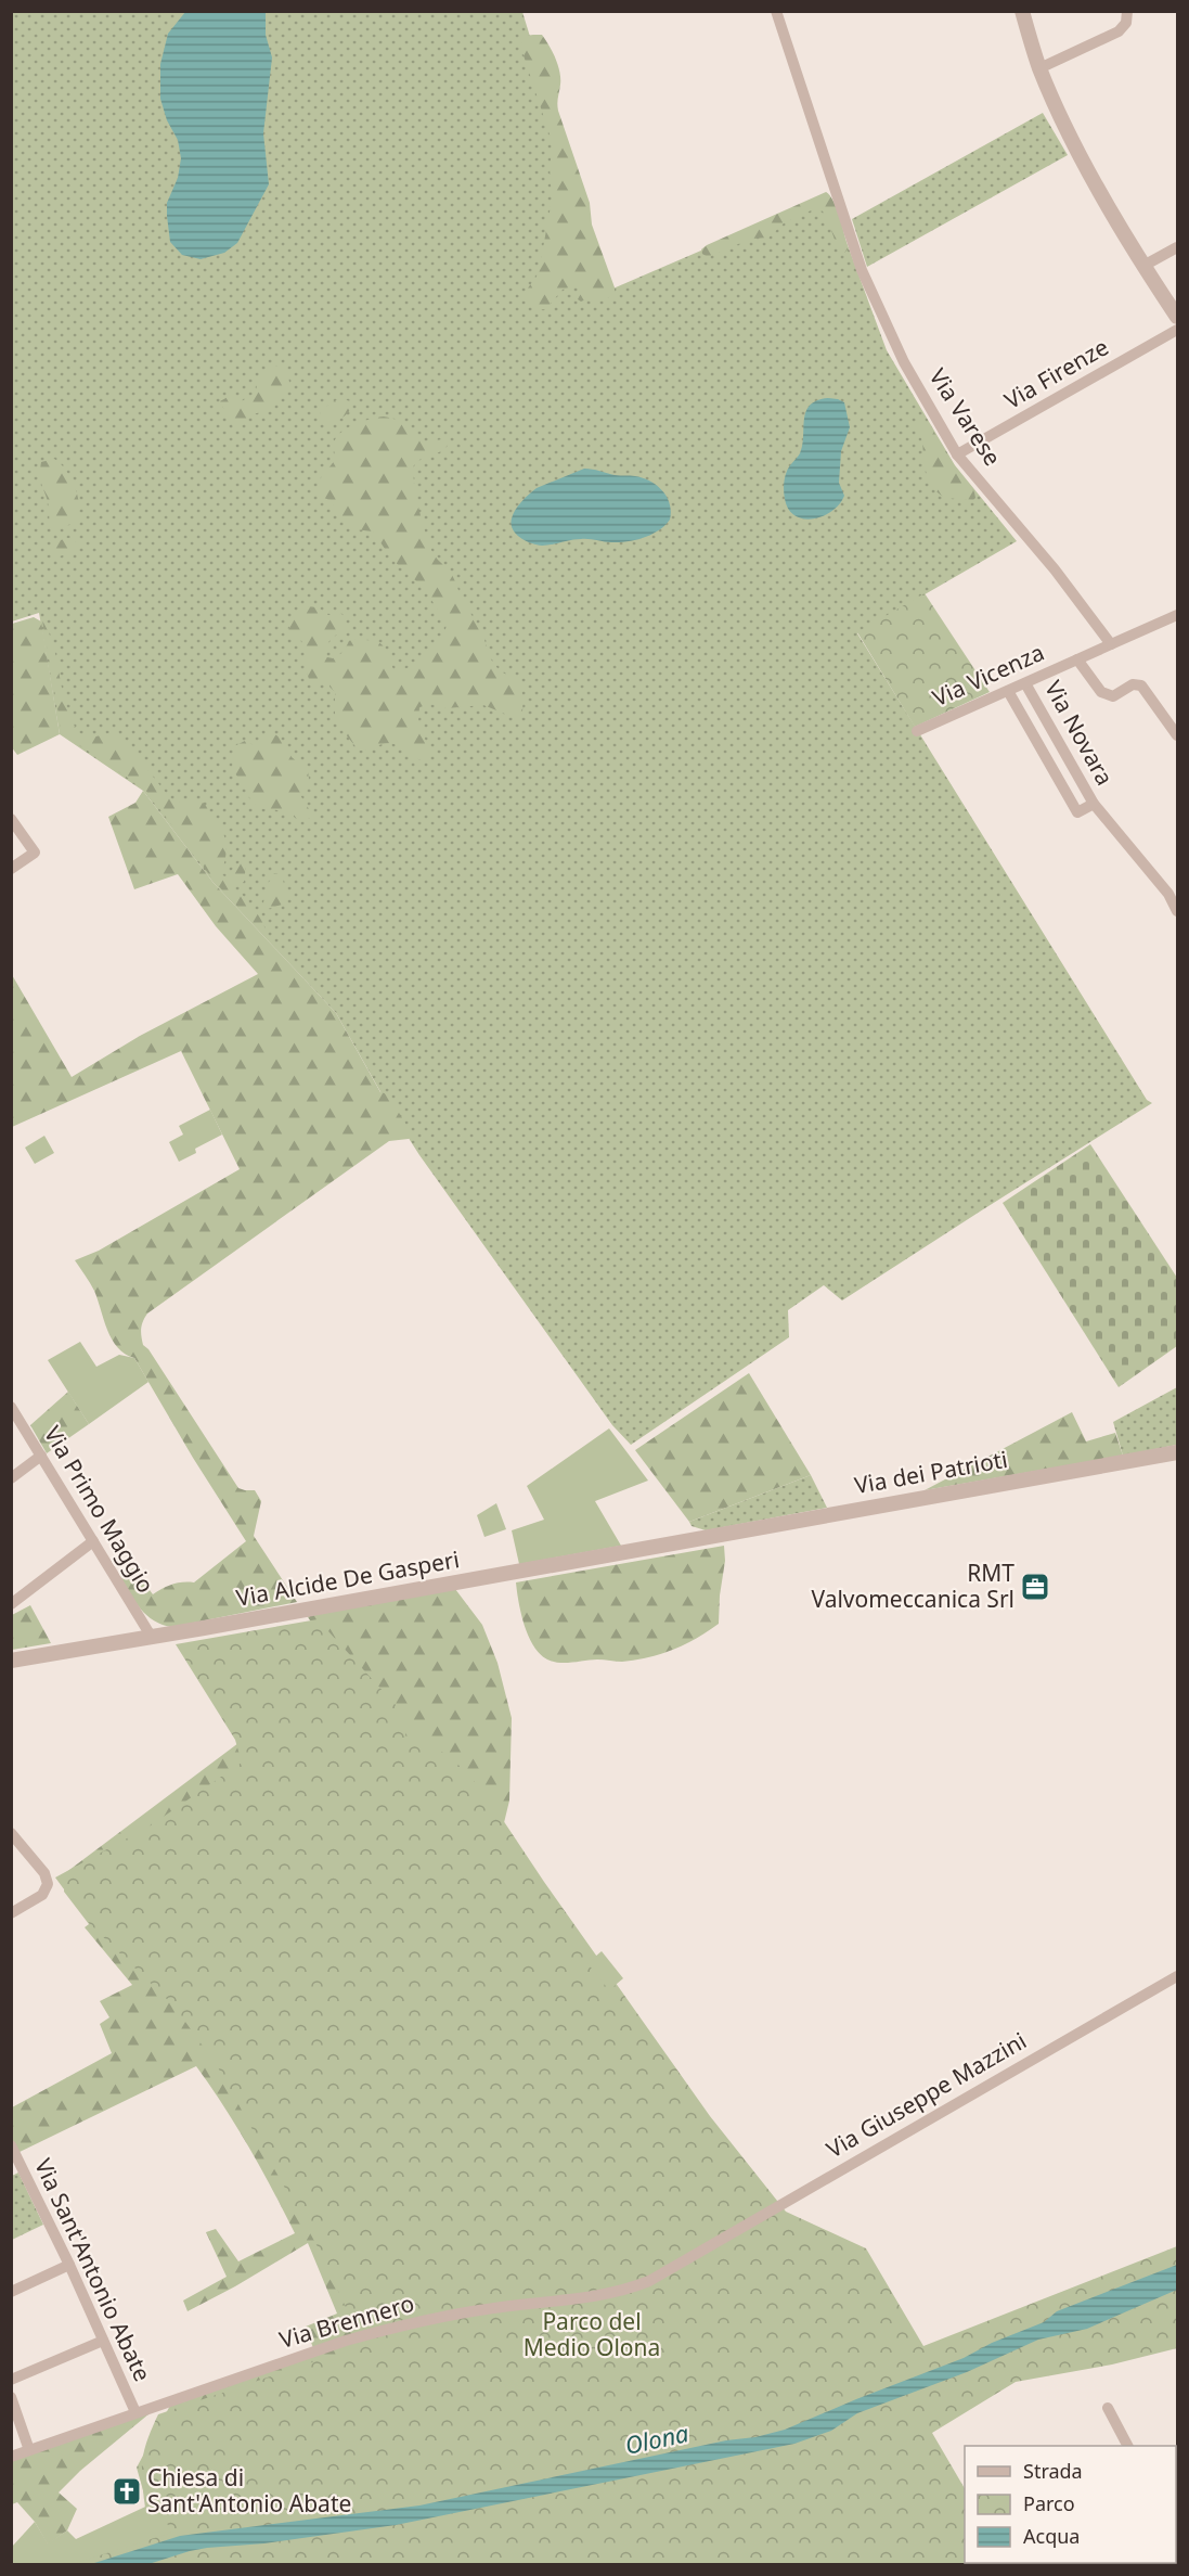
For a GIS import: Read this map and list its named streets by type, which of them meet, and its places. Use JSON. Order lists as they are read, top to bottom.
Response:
{
  "streets": {
    "street": [
      "Via Firenze",
      "Via Varese",
      "Via Vicenza",
      "Via Novara",
      "Via dei Patrioti",
      "Via Primo Maggio",
      "Via Alcide De Gasperi",
      "Via Giuseppe Mazzini",
      "Via Sant'Antonio Abate",
      "Via Brennero"
    ]
  },
  "crossings": [
    ["Via Firenze", "Via Varese"],
    ["Via Vicenza", "Via Novara"],
    ["Via dei Patrioti", "Via Alcide De Gasperi"],
    ["Via Primo Maggio", "Via Alcide De Gasperi"],
    ["Via Giuseppe Mazzini", "Via Brennero"],
    ["Via Sant'Antonio Abate", "Via Brennero"]
  ],
  "water": ["Olona"],
  "parks": ["Parco del Medio Olona"],
  "places": {
    "office": ["RMT Valvomeccanica Srl"],
    "church": ["Chiesa di Sant'Antonio Abate"]
  },
  "legend": ["Strada", "Parco", "Acqua"]
}
